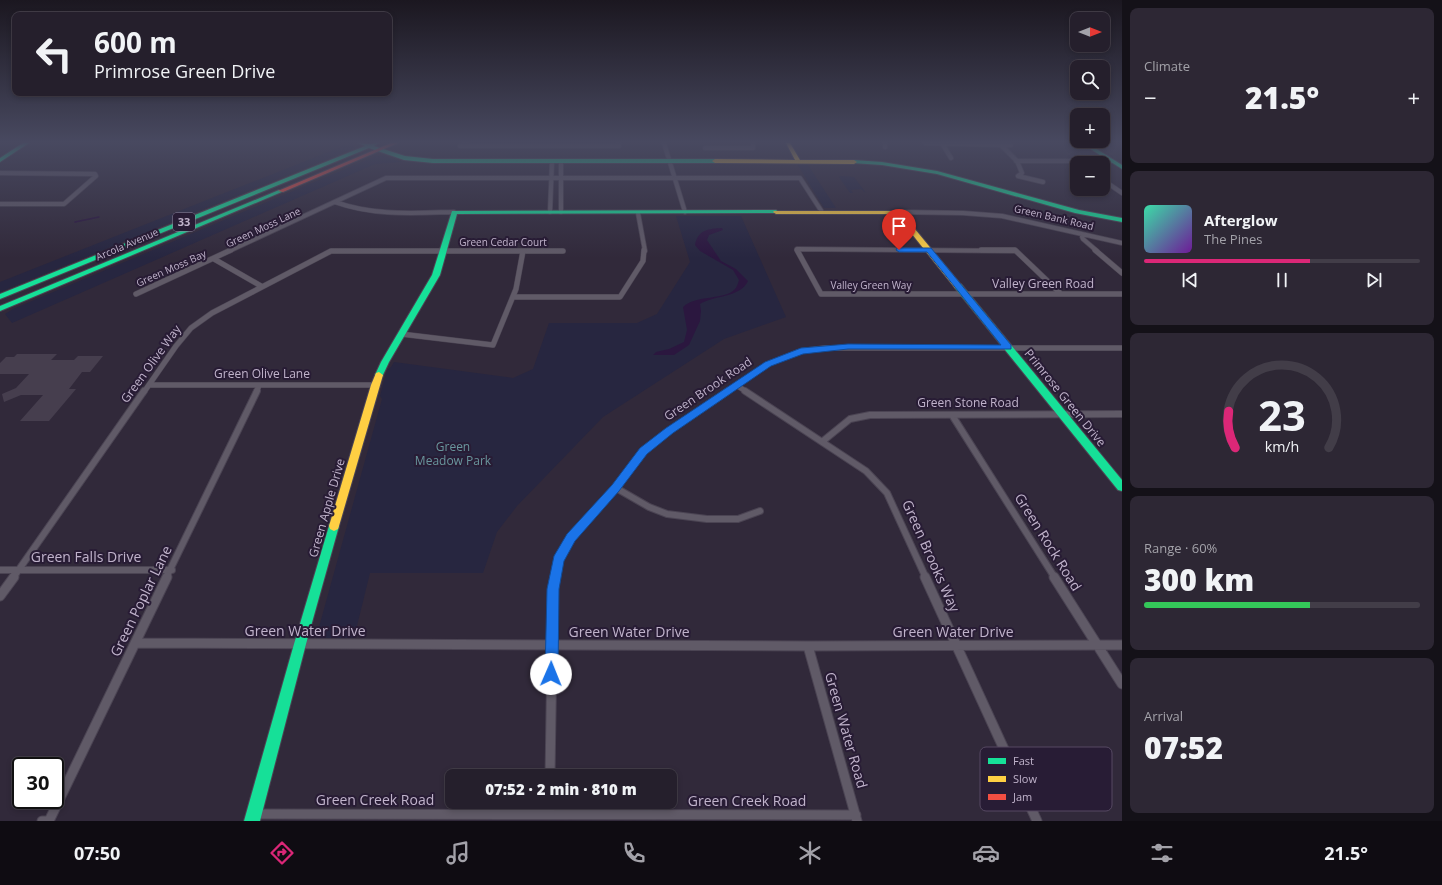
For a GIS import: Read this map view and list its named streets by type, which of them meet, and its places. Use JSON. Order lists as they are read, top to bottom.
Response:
{
  "streets": {
    "street": [
      "Green Bank Road",
      "33",
      "Green Moss Lane",
      "Green Cedar Court",
      "Arcola Avenue",
      "Green Moss Bay",
      "Valley Green Road",
      "Valley Green Way",
      "Green Olive Way",
      "Green Olive Lane",
      "Green Brook Road",
      "Primrose Green Drive",
      "Green Stone Road",
      "Green Apple Drive",
      "Green Rock Road",
      "Green Brooks Way",
      "Green Falls Drive",
      "Green Poplar Lane",
      "Green Water Drive",
      "Green Water Road",
      "Green Creek Road"
    ]
  },
  "crossings": [
    ["Green Bank Road", "Green Moss Lane"],
    ["Green Bank Road", "Primrose Green Drive"],
    ["Green Bank Road", "Green Apple Drive"],
    ["Green Moss Lane", "Green Moss Bay"],
    ["Green Cedar Court", "Green Olive Way"],
    ["Green Cedar Court", "Green Apple Drive"],
    ["Valley Green Road", "Valley Green Way"],
    ["Valley Green Road", "Primrose Green Drive"],
    ["Valley Green Way", "Primrose Green Drive"],
    ["Green Olive Way", "Green Olive Lane"],
    ["Green Olive Way", "Green Apple Drive"],
    ["Green Olive Way", "Green Falls Drive"],
    ["Green Olive Lane", "Green Apple Drive"],
    ["Green Olive Lane", "Green Poplar Lane"],
    ["Green Brook Road", "Primrose Green Drive"],
    ["Green Brook Road", "Green Brooks Way"],
    ["Green Brook Road", "Green Water Drive"],
    ["Primrose Green Drive", "Green Stone Road"],
    ["Green Stone Road", "Green Rock Road"],
    ["Green Stone Road", "Green Brooks Way"],
    ["Green Apple Drive", "Green Water Drive"],
    ["Green Apple Drive", "Green Creek Road"],
    ["Green Rock Road", "Green Water Drive"],
    ["Green Brooks Way", "Green Water Drive"],
    ["Green Falls Drive", "Green Poplar Lane"],
    ["Green Poplar Lane", "Green Water Drive"],
    ["Green Water Drive", "Green Water Road"],
    ["Green Water Road", "Green Creek Road"]
  ],
  "parks": ["Green Meadow Park"],
  "legend": ["Fast", "Slow", "Jam"],
  "north": "right",
  "page": {
    "tile": [
      "Climate",
      ["Range · 60%", "300 km"],
      ["Arrival", "07:52"]
    ],
    "map_buttons": ["+", "−"],
    "turn": ["600 m", "Primrose Green Drive"],
    "heat": ["−", "21.5°", "+"],
    "song": ["Afterglow", "The Pines"],
    "limit": "30",
    "trip": "07:52 · 2 min · 810 m",
    "tabs": ["07:50", "21.5°"],
    "gauge": ["23", "km/h"]
  }
}
